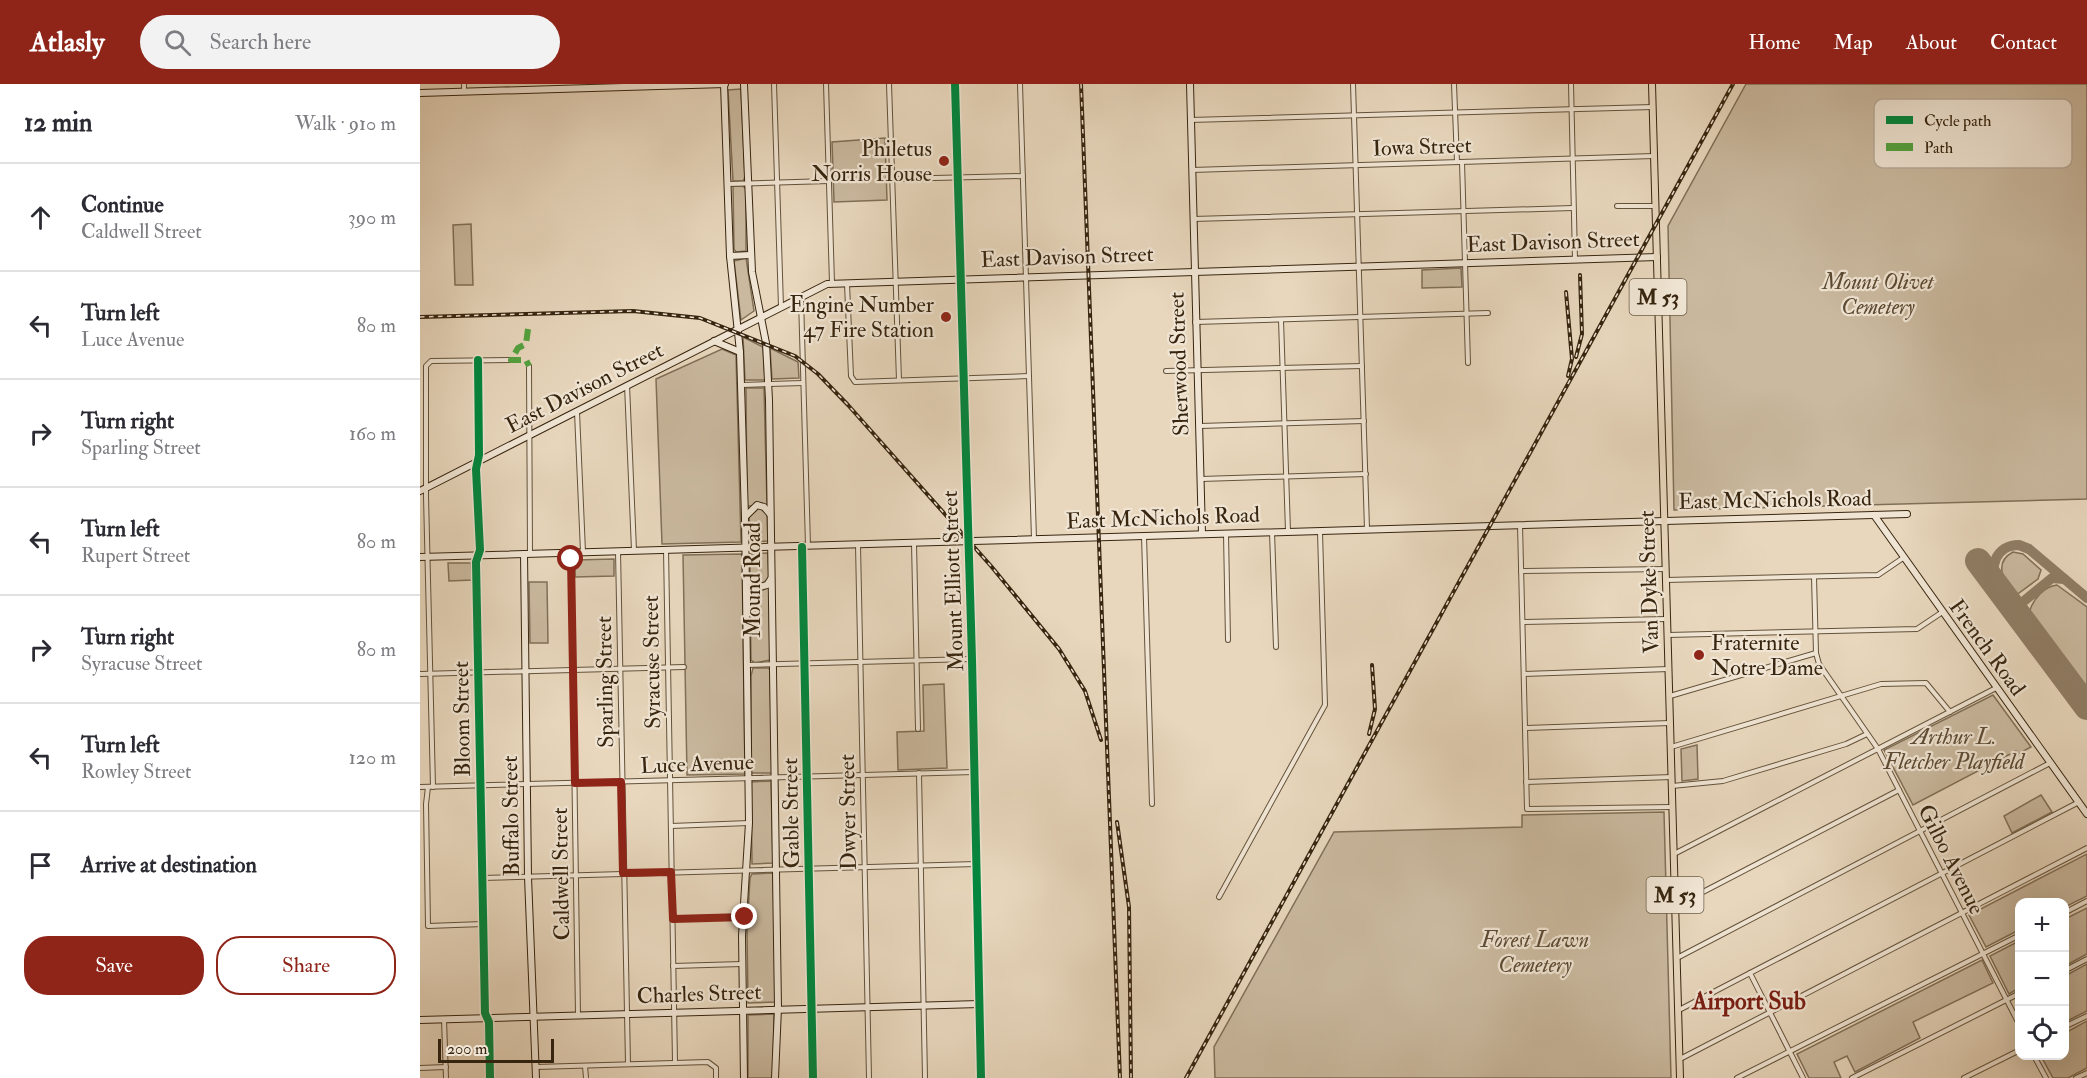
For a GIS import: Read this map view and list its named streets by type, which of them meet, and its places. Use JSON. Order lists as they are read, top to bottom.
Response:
{
  "streets": {
    "main road": [
      "East Davison Street",
      "M 53",
      "Sherwood Street",
      "East McNichols Road",
      "Mound Road",
      "Mount Elliott Street",
      "Van Dyke Street",
      "French Road",
      "Buffalo Street",
      "Charles Street"
    ],
    "street": [
      "Iowa Street",
      "Syracuse Street",
      "Sparling Street",
      "Bloom Street",
      "Luce Avenue",
      "Dwyer Street",
      "Gable Street",
      "Gilbo Avenue",
      "Caldwell Street"
    ]
  },
  "crossings": [
    ["Iowa Street", "Sherwood Street"],
    ["Iowa Street", "Van Dyke Street"],
    ["East Davison Street", "Sherwood Street"],
    ["East Davison Street", "Mound Road"],
    ["East Davison Street", "Mount Elliott Street"],
    ["East Davison Street", "Van Dyke Street"],
    ["East Davison Street", "Bloom Street"],
    ["East Davison Street", "Gable Street"],
    ["East Davison Street", "Buffalo Street"],
    ["Sherwood Street", "East McNichols Road"],
    ["East McNichols Road", "Mound Road"],
    ["East McNichols Road", "Mount Elliott Street"],
    ["East McNichols Road", "Van Dyke Street"],
    ["East McNichols Road", "French Road"],
    ["East McNichols Road", "Syracuse Street"],
    ["East McNichols Road", "Sparling Street"],
    ["East McNichols Road", "Bloom Street"],
    ["East McNichols Road", "Dwyer Street"],
    ["East McNichols Road", "Gable Street"],
    ["East McNichols Road", "Buffalo Street"],
    ["East McNichols Road", "Caldwell Street"],
    ["Mound Road", "Luce Avenue"],
    ["Mound Road", "Charles Street"],
    ["Mount Elliott Street", "Luce Avenue"],
    ["Mount Elliott Street", "Charles Street"],
    ["Syracuse Street", "Luce Avenue"],
    ["Syracuse Street", "Charles Street"],
    ["Sparling Street", "Luce Avenue"],
    ["Sparling Street", "Charles Street"],
    ["Bloom Street", "Luce Avenue"],
    ["Bloom Street", "Charles Street"],
    ["Luce Avenue", "Dwyer Street"],
    ["Luce Avenue", "Gable Street"],
    ["Luce Avenue", "Buffalo Street"],
    ["Luce Avenue", "Caldwell Street"],
    ["Dwyer Street", "Charles Street"],
    ["Gable Street", "Charles Street"],
    ["Buffalo Street", "Charles Street"],
    ["Caldwell Street", "Charles Street"]
  ],
  "districts": ["Airport Sub"],
  "parks": ["Mount Olivet Cemetery", "Arthur L. Fletcher Playfield", "Forest Lawn Cemetery"],
  "places": ["Philetus Norris House", "Engine Number 47 Fire Station", "Fraternite Notre Dame"],
  "legend": ["Cycle path", "Path"],
  "scale_bar": "200 m",
  "page": {
    "header": "Atlasly",
    "search": "Search here",
    "nav": [
      "Home",
      "Map",
      "About",
      "Contact"
    ],
    "heading": ["12 min", "Walk · 910 m"],
    "list": [
      ["Continue", "Caldwell Street", "390 m"],
      ["Turn left", "Luce Avenue", "80 m"],
      ["Turn right", "Sparling Street", "160 m"],
      ["Turn left", "Rupert Street", "80 m"],
      ["Turn right", "Syracuse Street", "80 m"],
      ["Turn left", "Rowley Street", "120 m"],
      "Arrive at destination"
    ],
    "map_buttons": ["+", "−"],
    "buttons": ["Save", "Share"],
    "scale": "200 m"
  }
}
